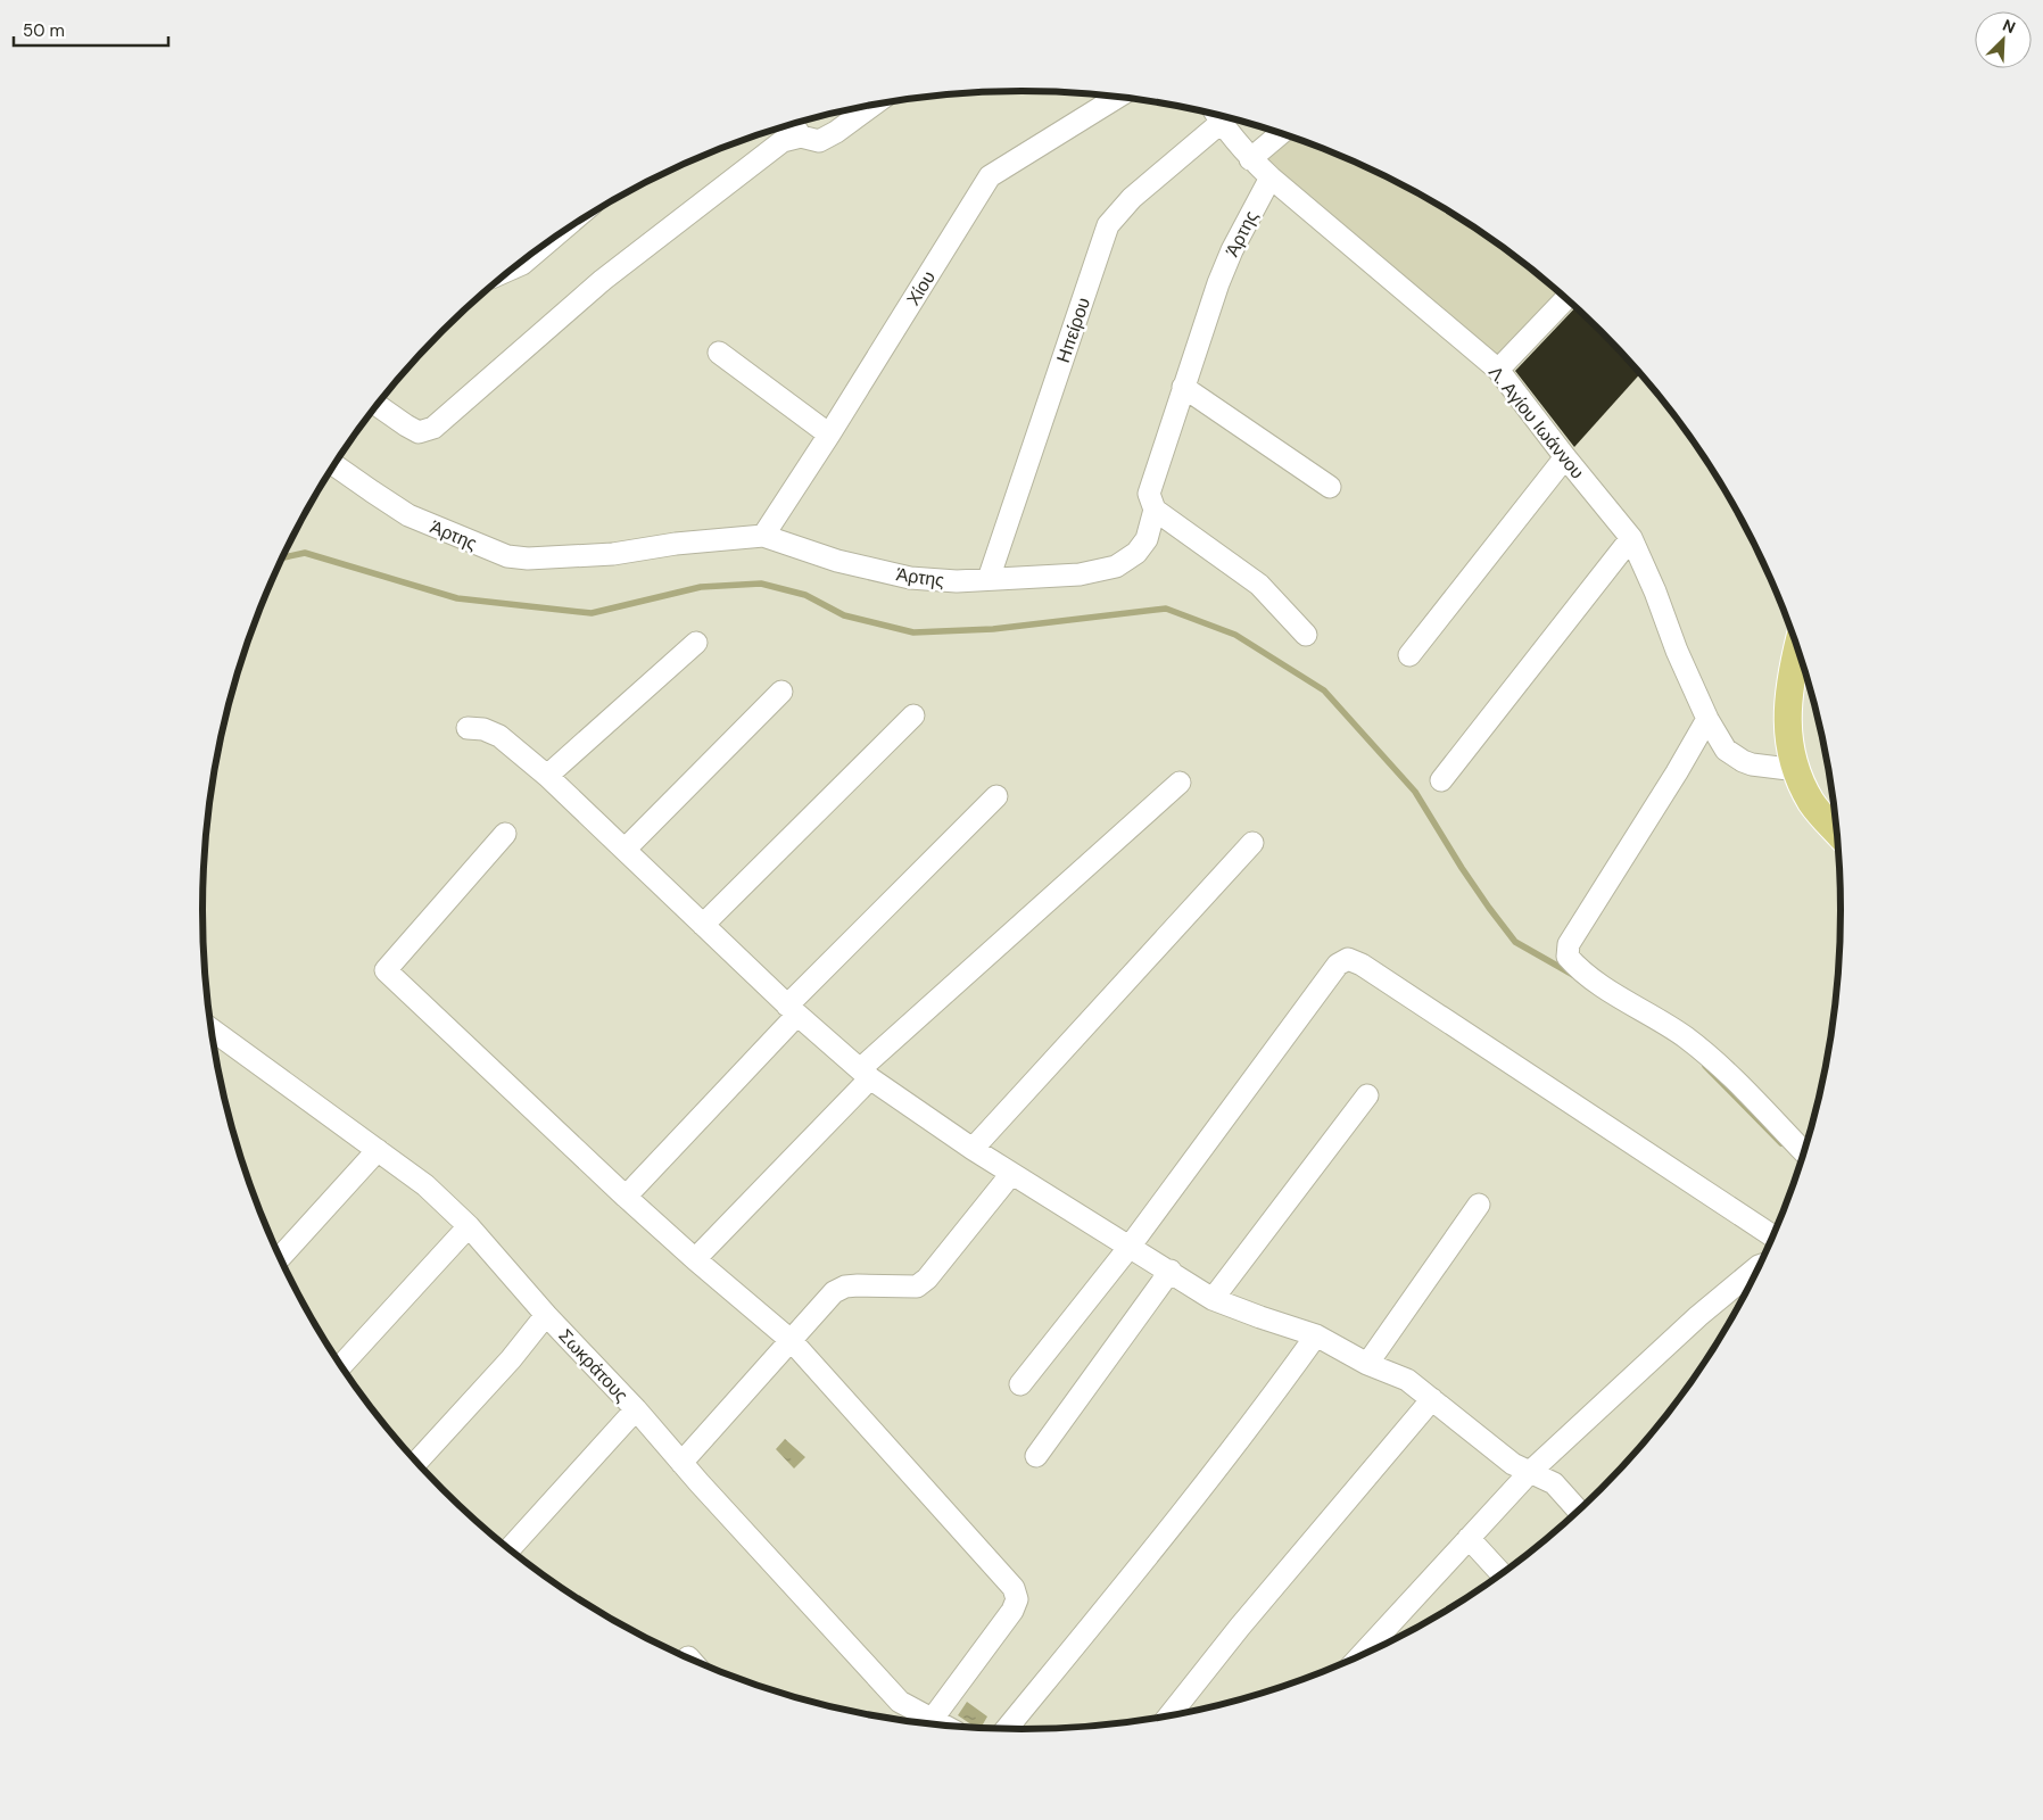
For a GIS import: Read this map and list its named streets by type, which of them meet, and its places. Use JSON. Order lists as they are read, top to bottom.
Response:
{
  "streets": {
    "street": [
      "Άρτης",
      "Χίου",
      "Ηπείρου",
      "Λ. Αγίου Ιωάννου",
      "Σωκράτους"
    ]
  },
  "crossings": [
    ["Άρτης", "Χίου"],
    ["Άρτης", "Ηπείρου"],
    ["Άρτης", "Λ. Αγίου Ιωάννου"]
  ],
  "scale_bar": "50 m",
  "north": "top right"
}
